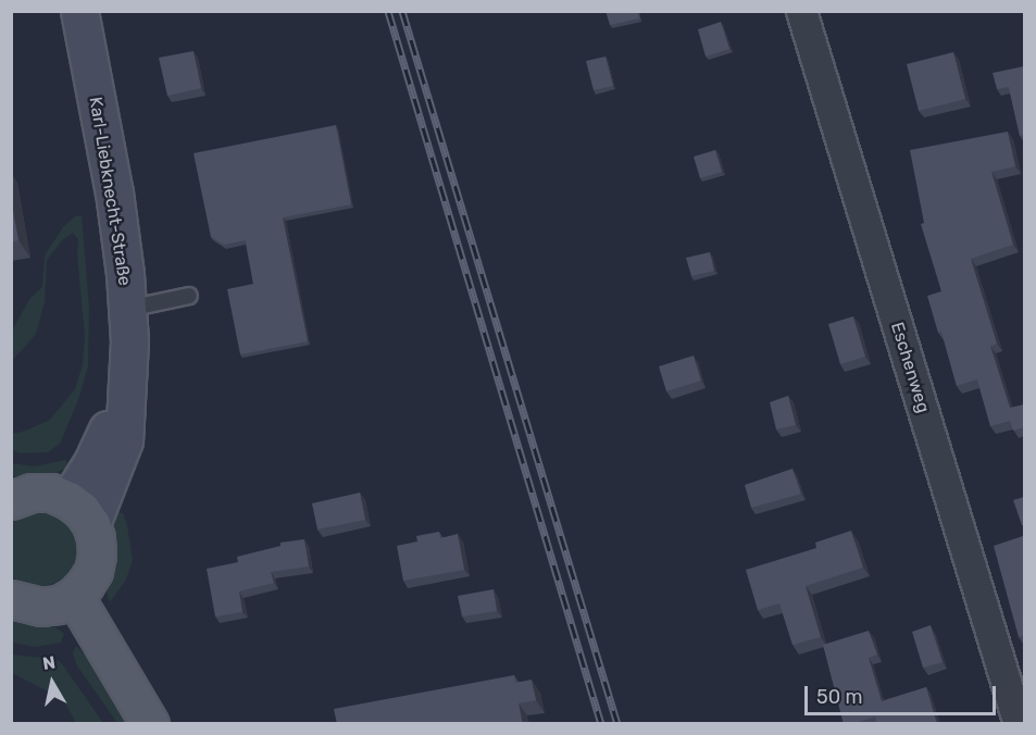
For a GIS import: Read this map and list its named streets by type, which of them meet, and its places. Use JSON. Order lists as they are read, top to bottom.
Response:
{
  "streets": {
    "street": ["Karl-Liebknecht-Straße", "Eschenweg"]
  },
  "scale_bar": "50 m",
  "north": "top"
}
